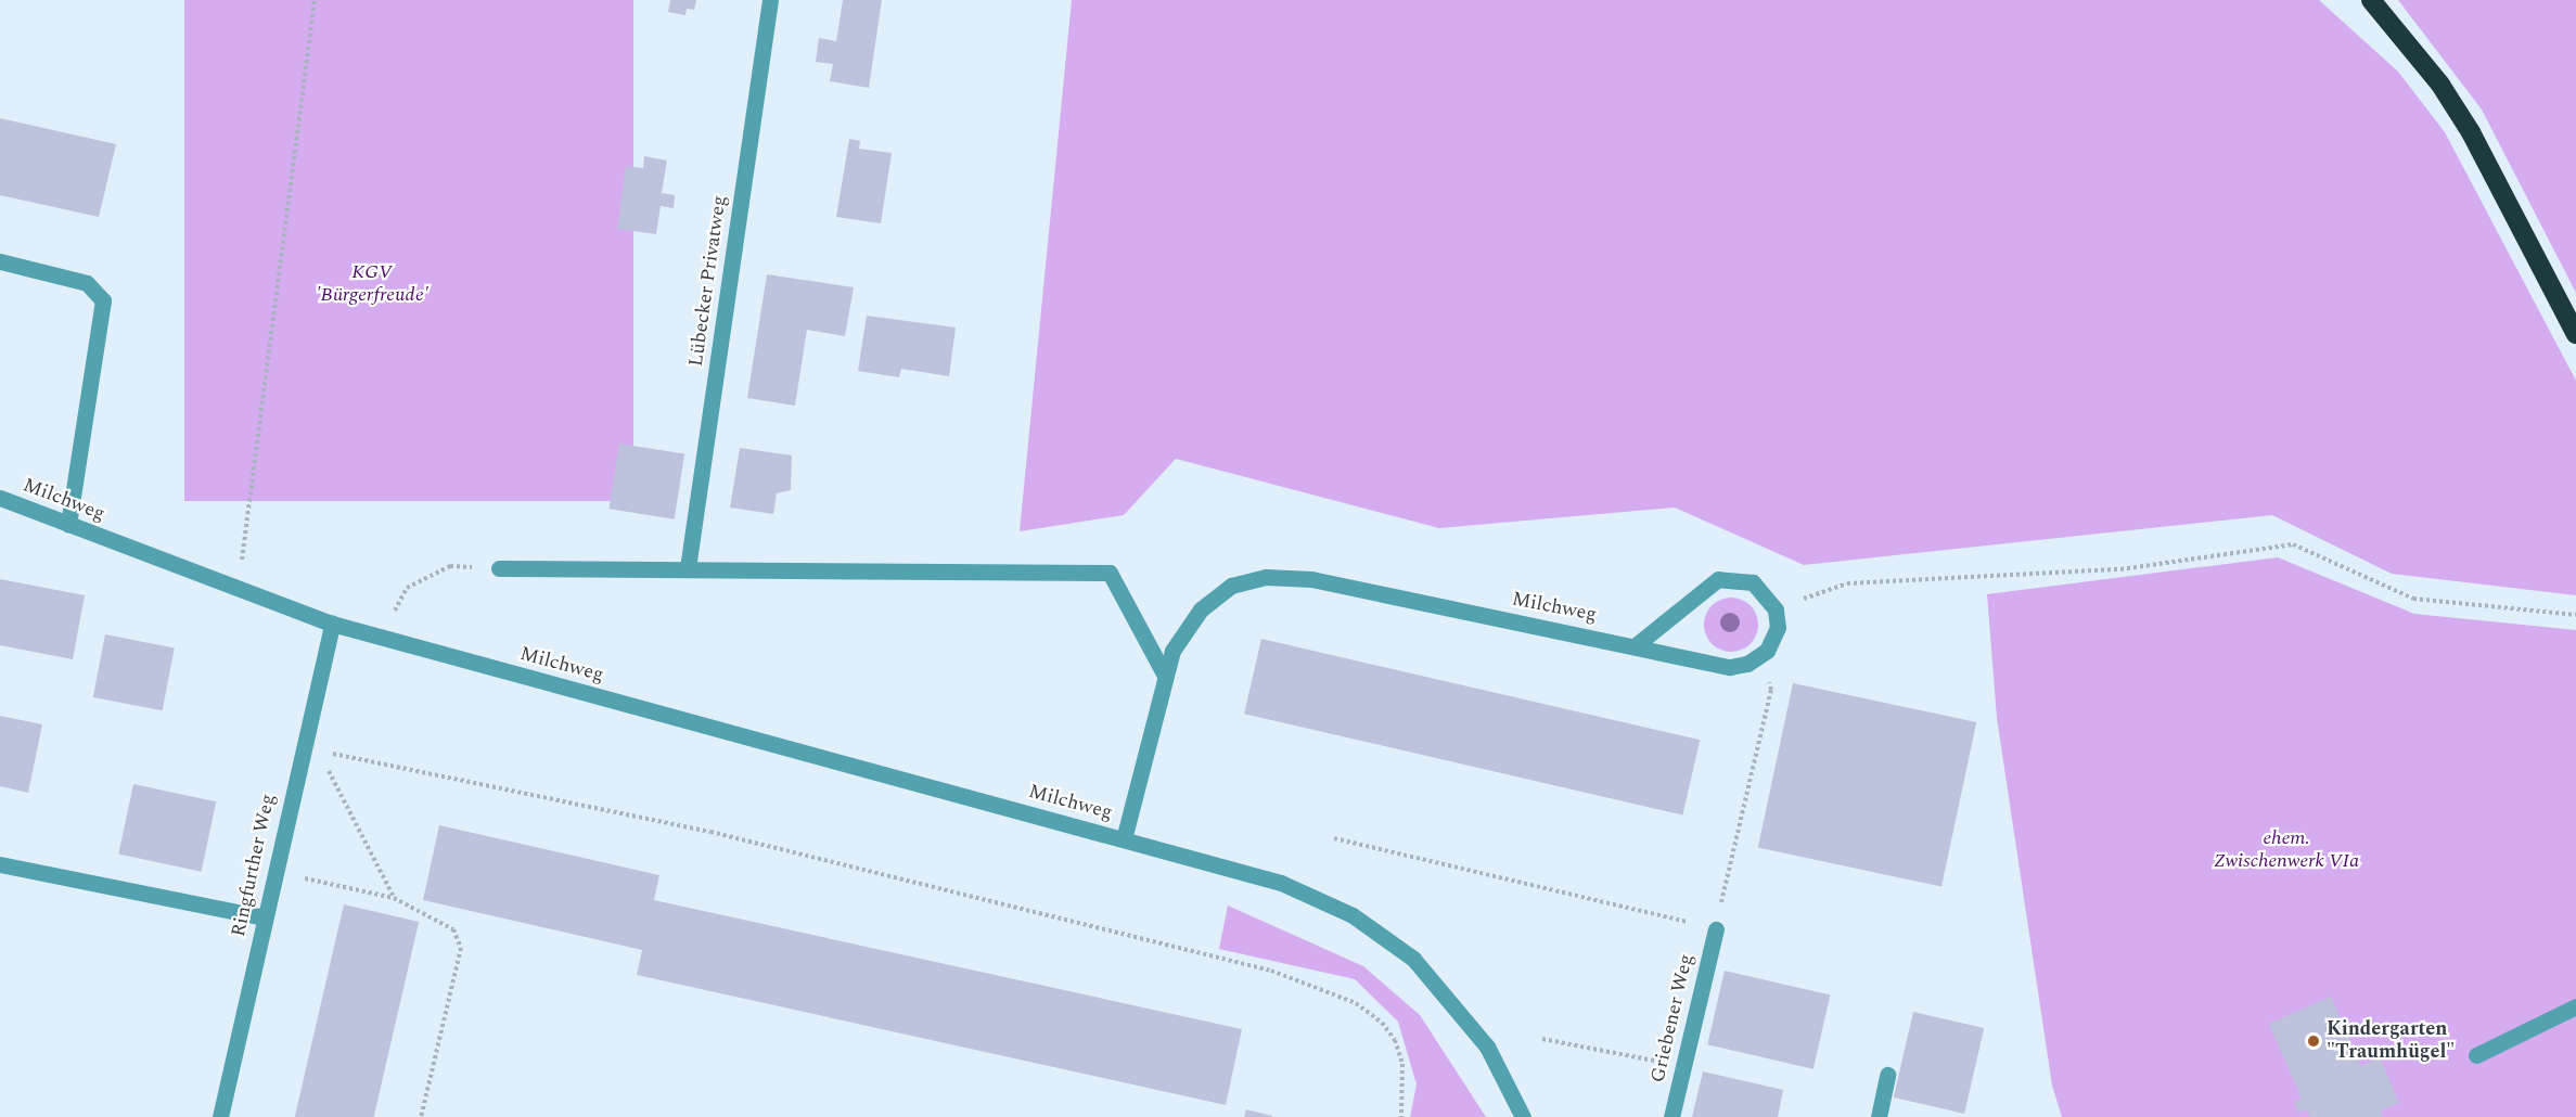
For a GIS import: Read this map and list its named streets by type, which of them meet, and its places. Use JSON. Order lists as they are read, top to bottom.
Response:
{
  "streets": {
    "street": [
      "Lübecker Privatweg",
      "Milchweg",
      "Ringfurther Weg",
      "Griebener Weg"
    ]
  },
  "crossings": [
    ["Milchweg", "Ringfurther Weg"]
  ],
  "parks": ["KGV 'Bürgerfreude'", "ehem. Zwischenwerk VIa"],
  "places": ["Kindergarten \"Traumhügel\""]
}
